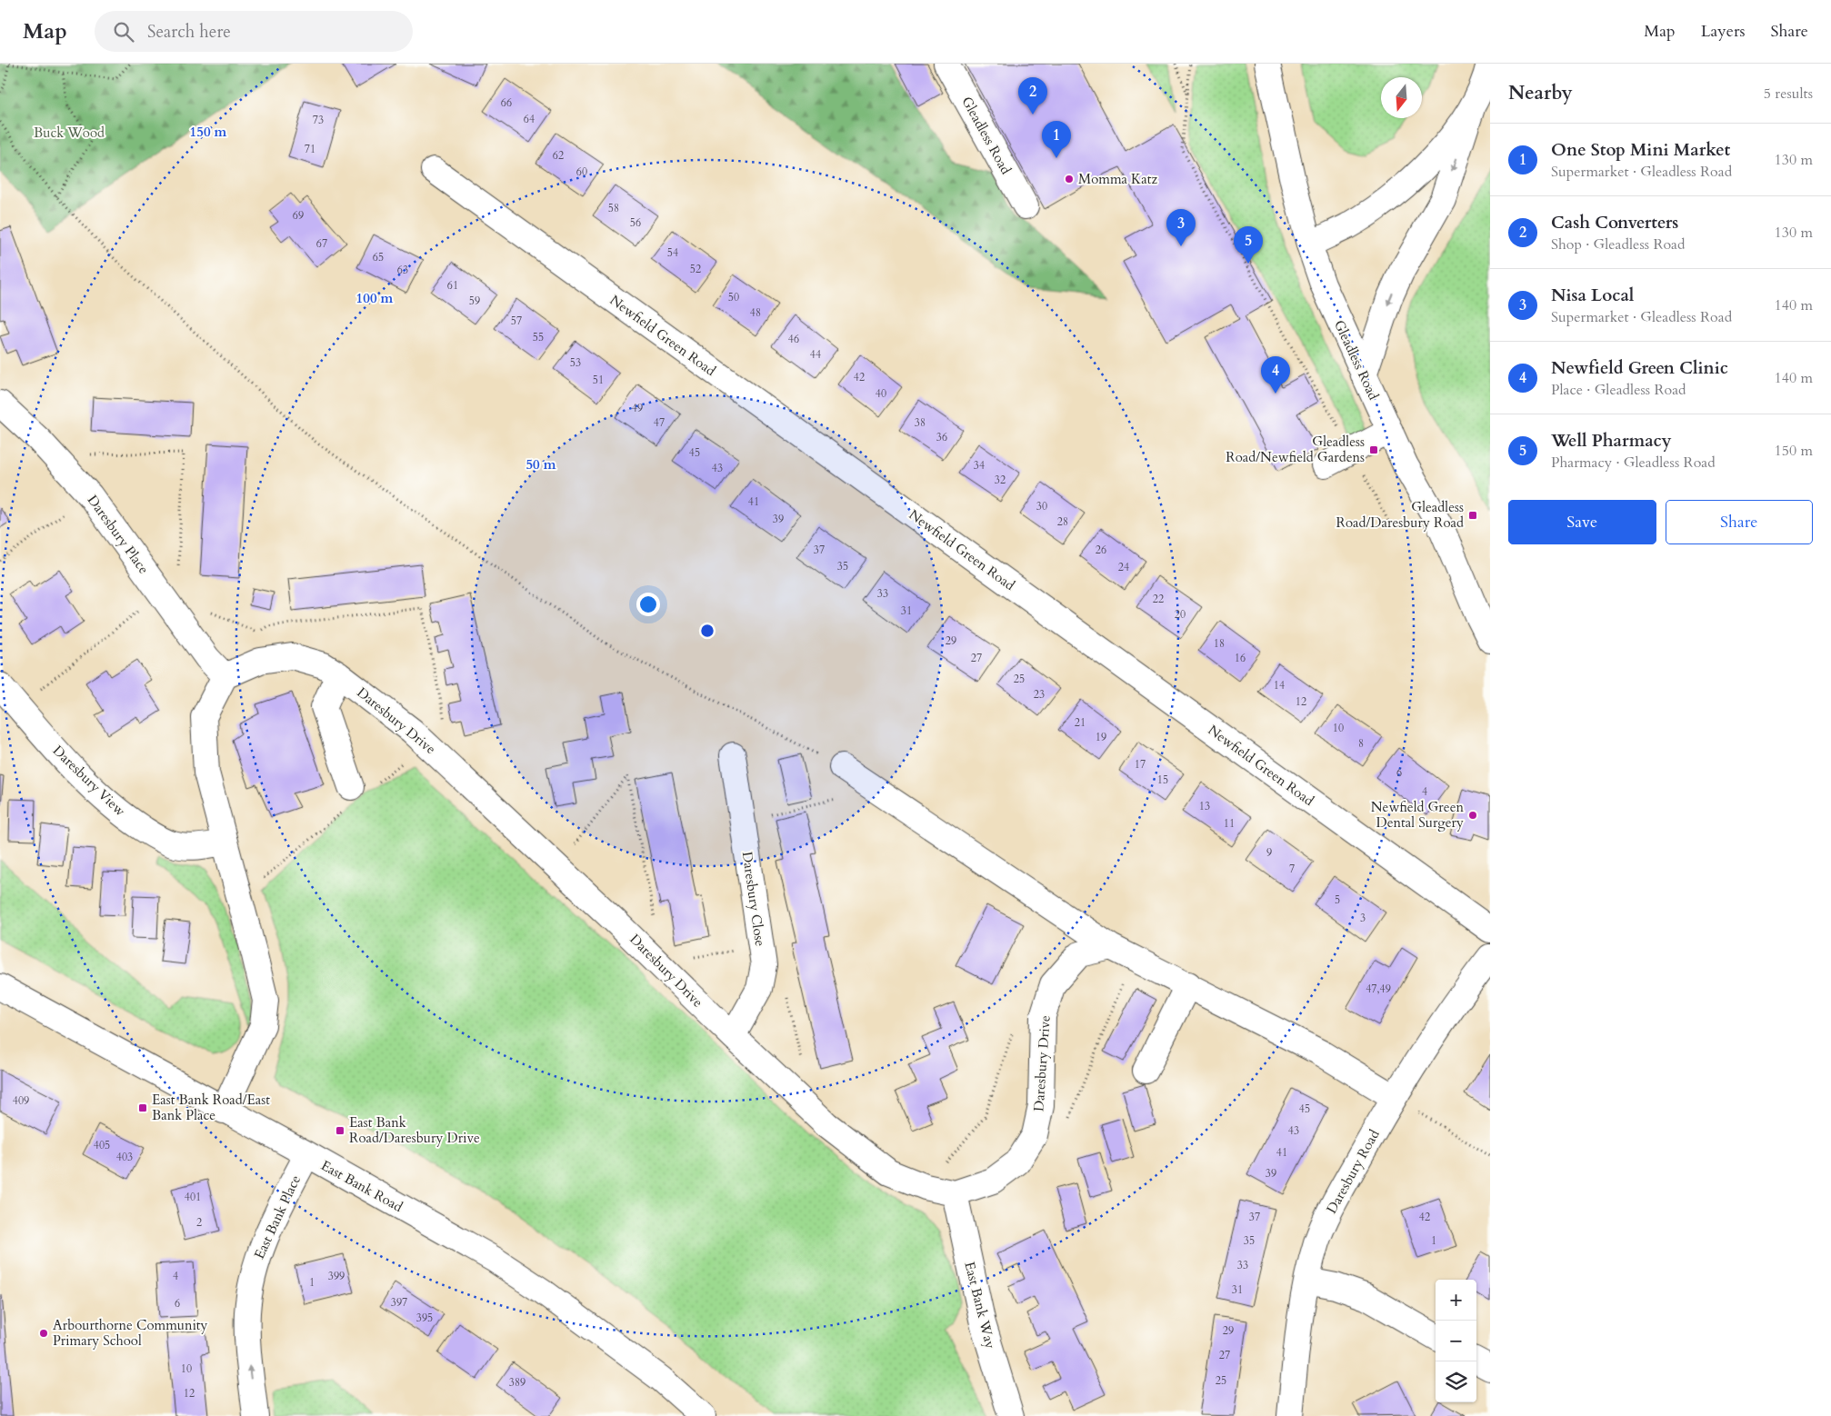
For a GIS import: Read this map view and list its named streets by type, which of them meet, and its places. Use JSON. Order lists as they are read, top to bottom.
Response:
{
  "streets": {
    "street": [
      "Gleadless Road",
      "Newfield Green Road",
      "Daresbury Place",
      "Daresbury Drive",
      "Daresbury View",
      "Daresbury Close",
      "Daresbury Road",
      "East Bank Road",
      "East Bank Place",
      "East Bank Way"
    ]
  },
  "crossings": [
    ["Daresbury Place", "Daresbury Drive"],
    ["Daresbury Drive", "Daresbury Close"],
    ["Daresbury Drive", "East Bank Way"],
    ["East Bank Road", "East Bank Place"]
  ],
  "one_way": ["East Bank Place"],
  "parks": ["Buck Wood"],
  "places": {
    "other": ["Momma Katz", "Newfield Green Dental Surgery", "Arbourthorne Community Primary School"],
    "transit": [
      "Gleadless Road/Newfield Gardens",
      "Gleadless Road/Daresbury Road",
      "East Bank Road/East Bank Place",
      "East Bank Road/Daresbury Drive"
    ]
  },
  "house_numbers": [
    "66",
    "64",
    "73",
    "71",
    "62",
    "60",
    "58",
    "69",
    "56",
    "67",
    "54",
    "65",
    "52",
    "63",
    "61",
    "50",
    "59",
    "48",
    "57",
    "55",
    "46",
    "44",
    "53",
    "42",
    "51",
    "40",
    "49",
    "47",
    "38",
    "36",
    "45",
    "34",
    "43",
    "32",
    "41",
    "30",
    "39",
    "28",
    "37",
    "26",
    "35",
    "24",
    "33",
    "22",
    "31",
    "20",
    "29",
    "18",
    "27",
    "16",
    "25",
    "14",
    "23",
    "12",
    "21",
    "10",
    "19",
    "8",
    "17",
    "6",
    "15",
    "4",
    "13",
    "11",
    "9",
    "7",
    "5",
    "3",
    "47,49",
    "409",
    "45",
    "43",
    "405",
    "41",
    "403",
    "39",
    "401",
    "37",
    "42",
    "2",
    "35",
    "1",
    "33",
    "4",
    "399",
    "1",
    "31",
    "397",
    "6",
    "395",
    "29",
    "27",
    "10",
    "25",
    "389",
    "12"
  ],
  "north": "bottom",
  "page": {
    "header": "Map",
    "search": "Search here",
    "nav": ["Map", "Layers", "Share"],
    "heading": ["Nearby", "5 results"],
    "pins": [
      "2",
      "1",
      "3",
      "5",
      "4"
    ],
    "list": [
      {
        "mark": "1",
        "name": "One Stop Mini Market",
        "note": "Supermarket · Gleadless Road",
        "value": "130 m"
      },
      {
        "mark": "2",
        "name": "Cash Converters",
        "note": "Shop · Gleadless Road",
        "value": "130 m"
      },
      {
        "mark": "3",
        "name": "Nisa Local",
        "note": "Supermarket · Gleadless Road",
        "value": "140 m"
      },
      {
        "mark": "4",
        "name": "Newfield Green Clinic",
        "note": "Place · Gleadless Road",
        "value": "140 m"
      },
      {
        "mark": "5",
        "name": "Well Pharmacy",
        "note": "Pharmacy · Gleadless Road",
        "value": "150 m"
      }
    ],
    "buttons": ["Save", "Share"],
    "map_buttons": ["+", "−"]
  },
  "rings": ["150 m", "100 m", "50 m"]
}
